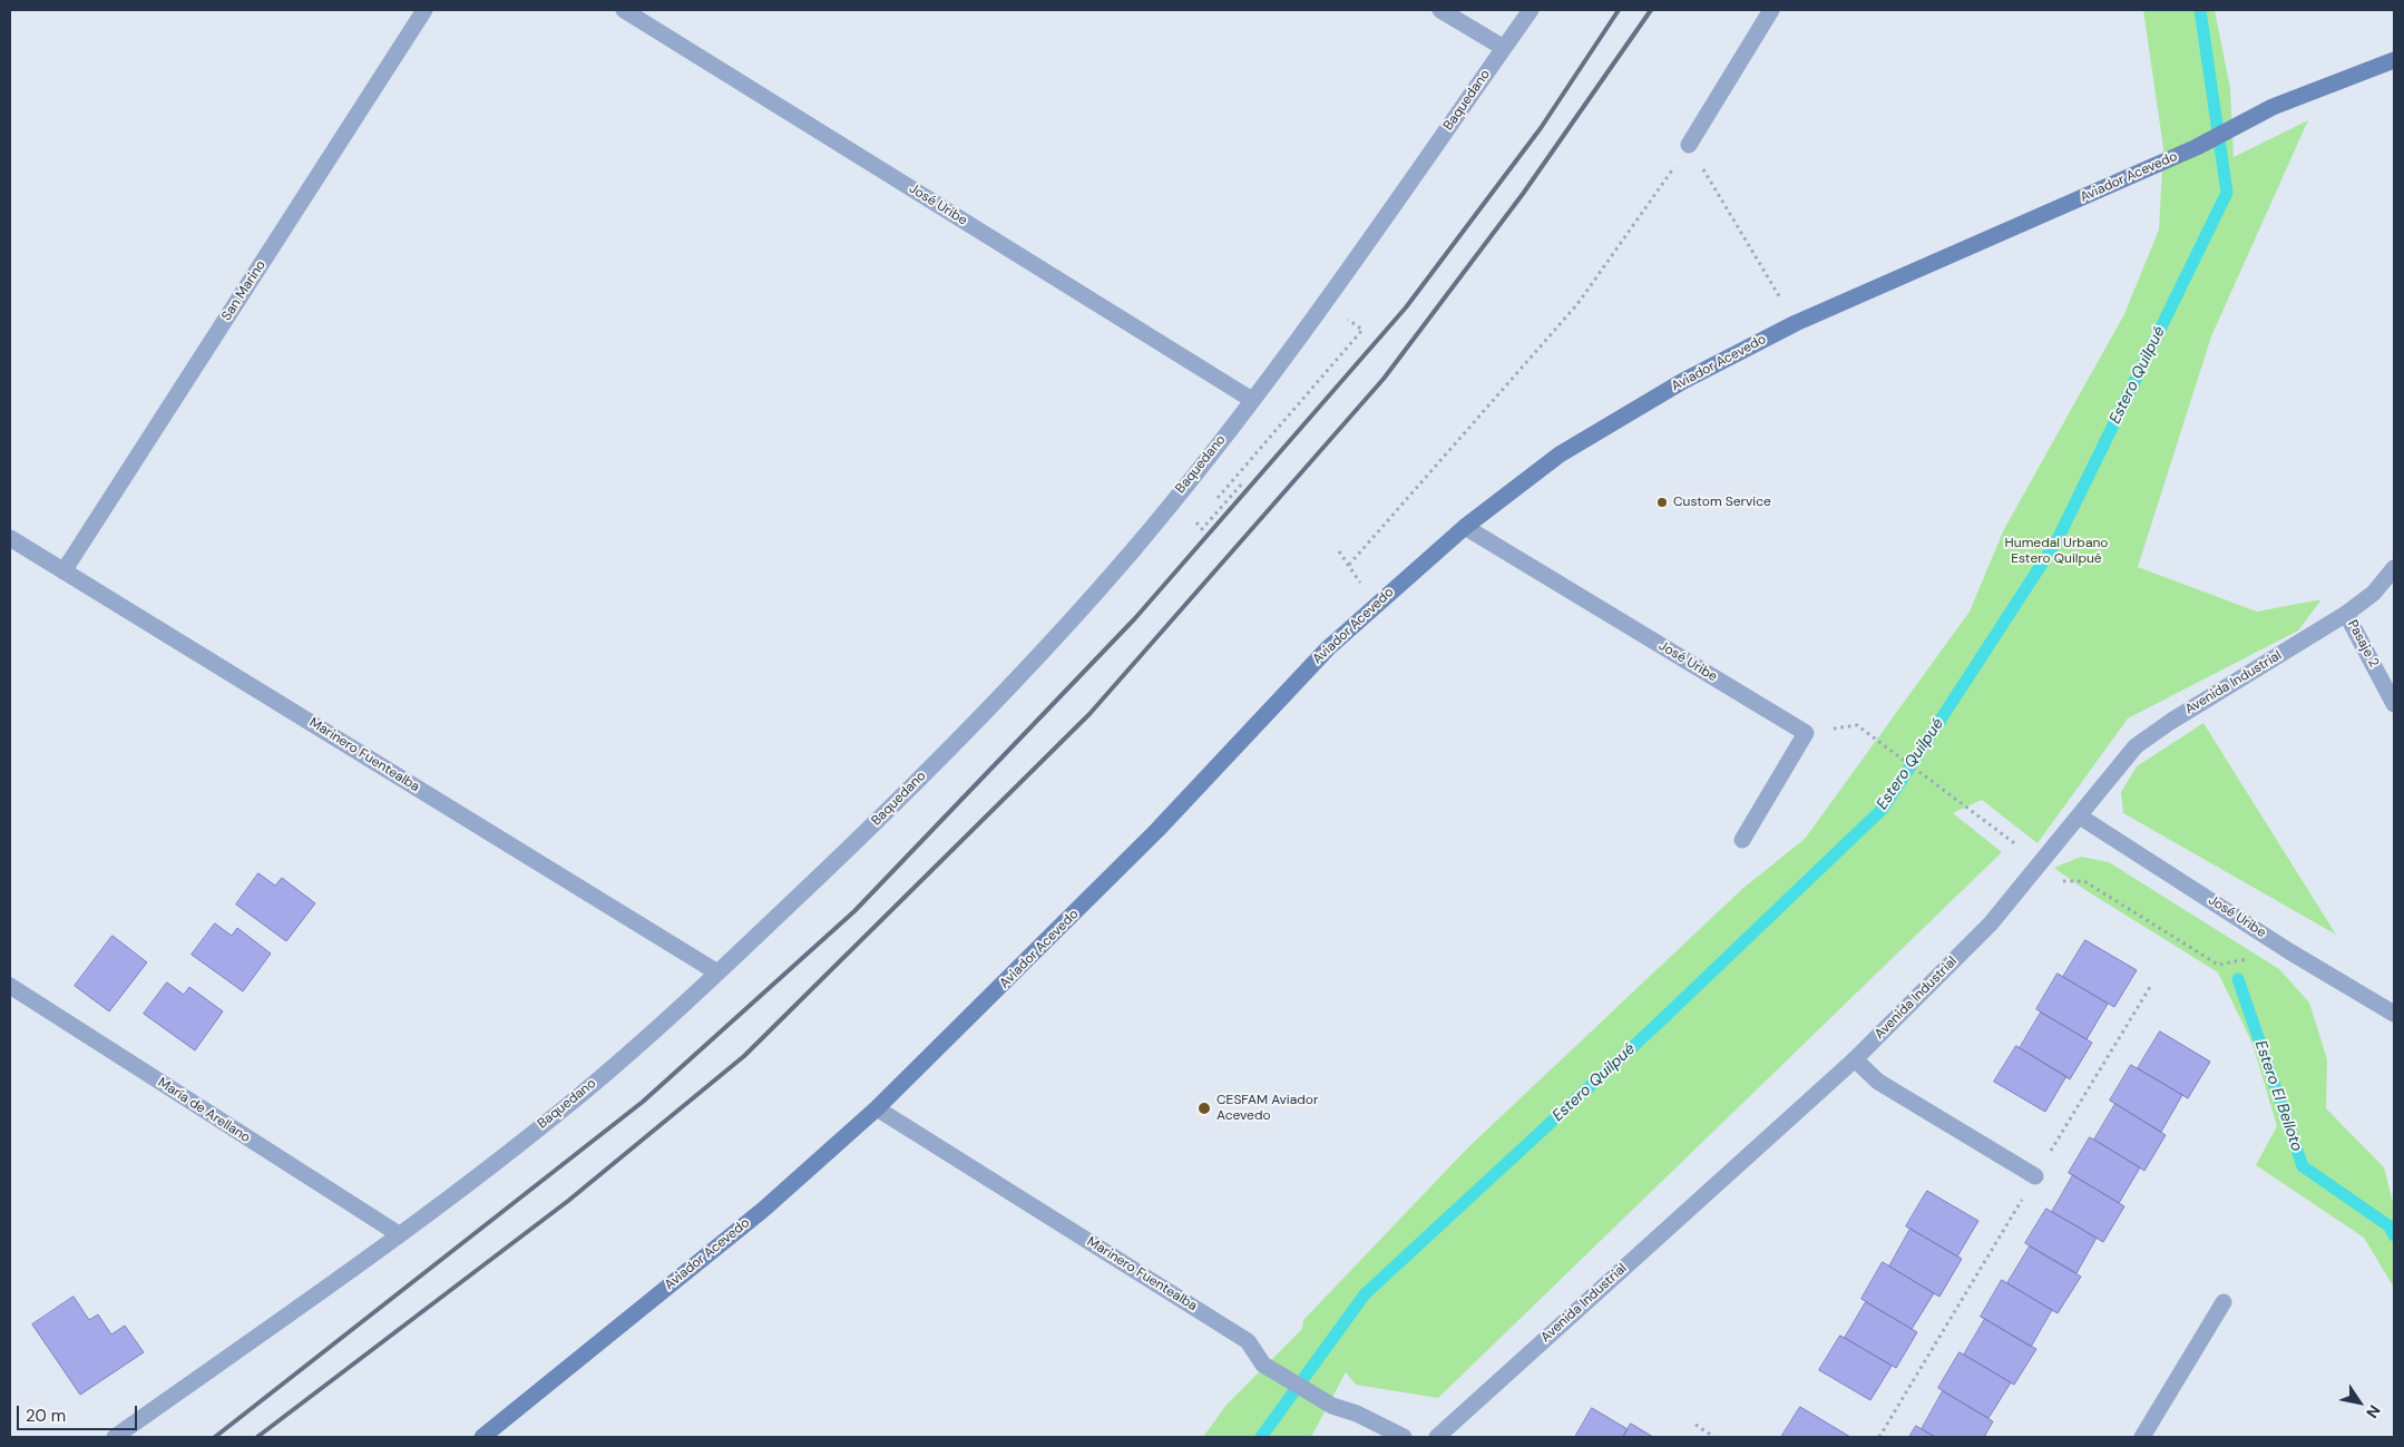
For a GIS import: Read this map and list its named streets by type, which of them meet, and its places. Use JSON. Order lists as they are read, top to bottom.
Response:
{
  "streets": {
    "main road": ["Aviador Acevedo"],
    "street": [
      "Baquedano",
      "José Uribe",
      "San Marino",
      "Pasaje 2",
      "Avenida Industrial",
      "Marinero Fuentealba",
      "María de Arellano"
    ]
  },
  "crossings": [
    ["Baquedano", "José Uribe"],
    ["Baquedano", "Marinero Fuentealba"],
    ["Baquedano", "María de Arellano"],
    ["Aviador Acevedo", "José Uribe"],
    ["Aviador Acevedo", "Marinero Fuentealba"],
    ["José Uribe", "Avenida Industrial"],
    ["San Marino", "Marinero Fuentealba"],
    ["Pasaje 2", "Avenida Industrial"]
  ],
  "water": ["Estero Quilpué", "Estero El Belloto"],
  "parks": ["Humedal Urbano Estero Quilpué"],
  "places": ["Custom Service", "CESFAM Aviador Acevedo"],
  "scale_bar": "20 m",
  "north": "bottom right"
}
